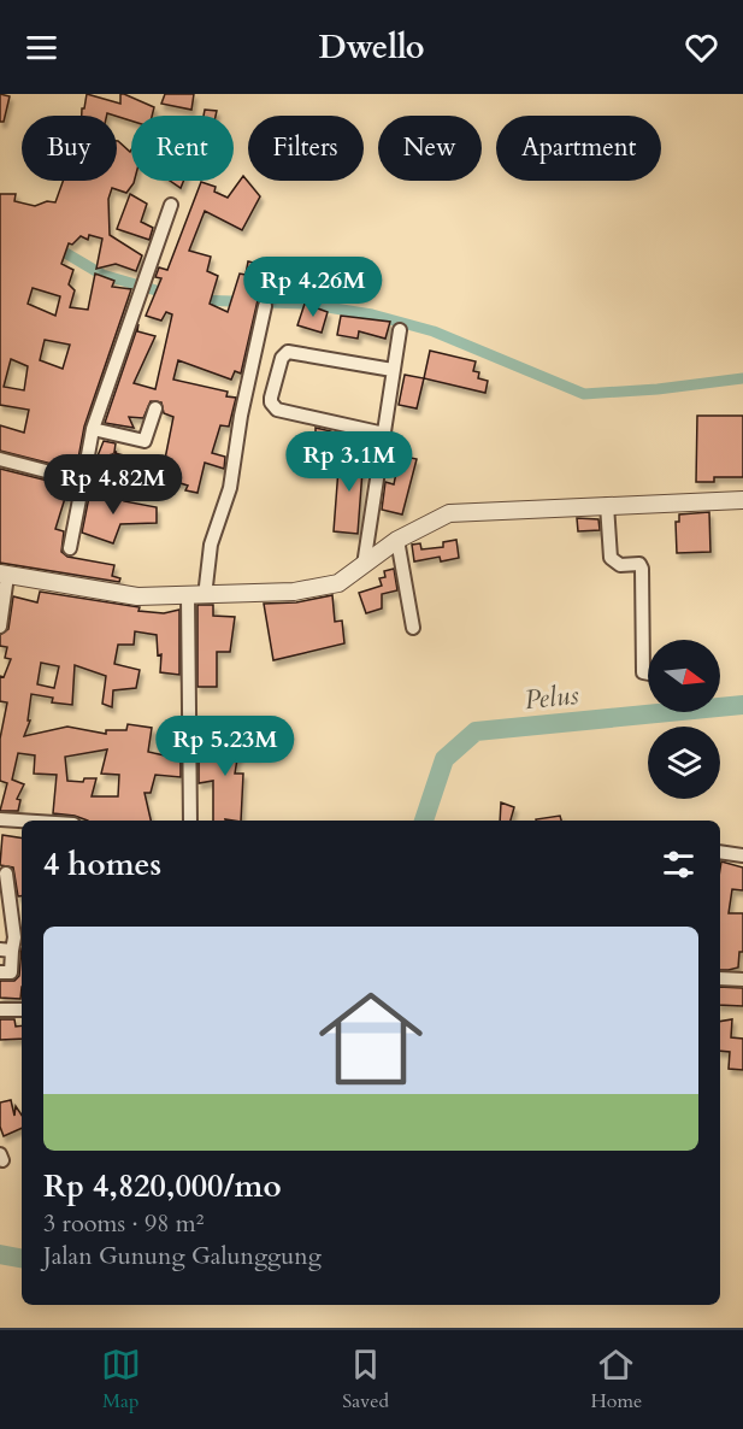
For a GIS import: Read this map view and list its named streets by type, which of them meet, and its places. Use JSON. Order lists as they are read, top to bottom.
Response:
{
  "water": ["Pelus"],
  "north": "right",
  "page": {
    "header": "Dwello",
    "chip": [
      "Buy",
      "Rent",
      "Filters",
      "New",
      "Apartment"
    ],
    "price": [
      "Rp 4.26M",
      "Rp 3.1M",
      "Rp 4.82M",
      "Rp 5.23M"
    ],
    "heading": "4 homes",
    "list": [
      {
        "name": "Rp 4,820,000/mo",
        "note": "3 rooms · 98 m² · Jalan Gunung Galunggung"
      }
    ],
    "tabs": ["Map", "Saved", "Home"]
  }
}
